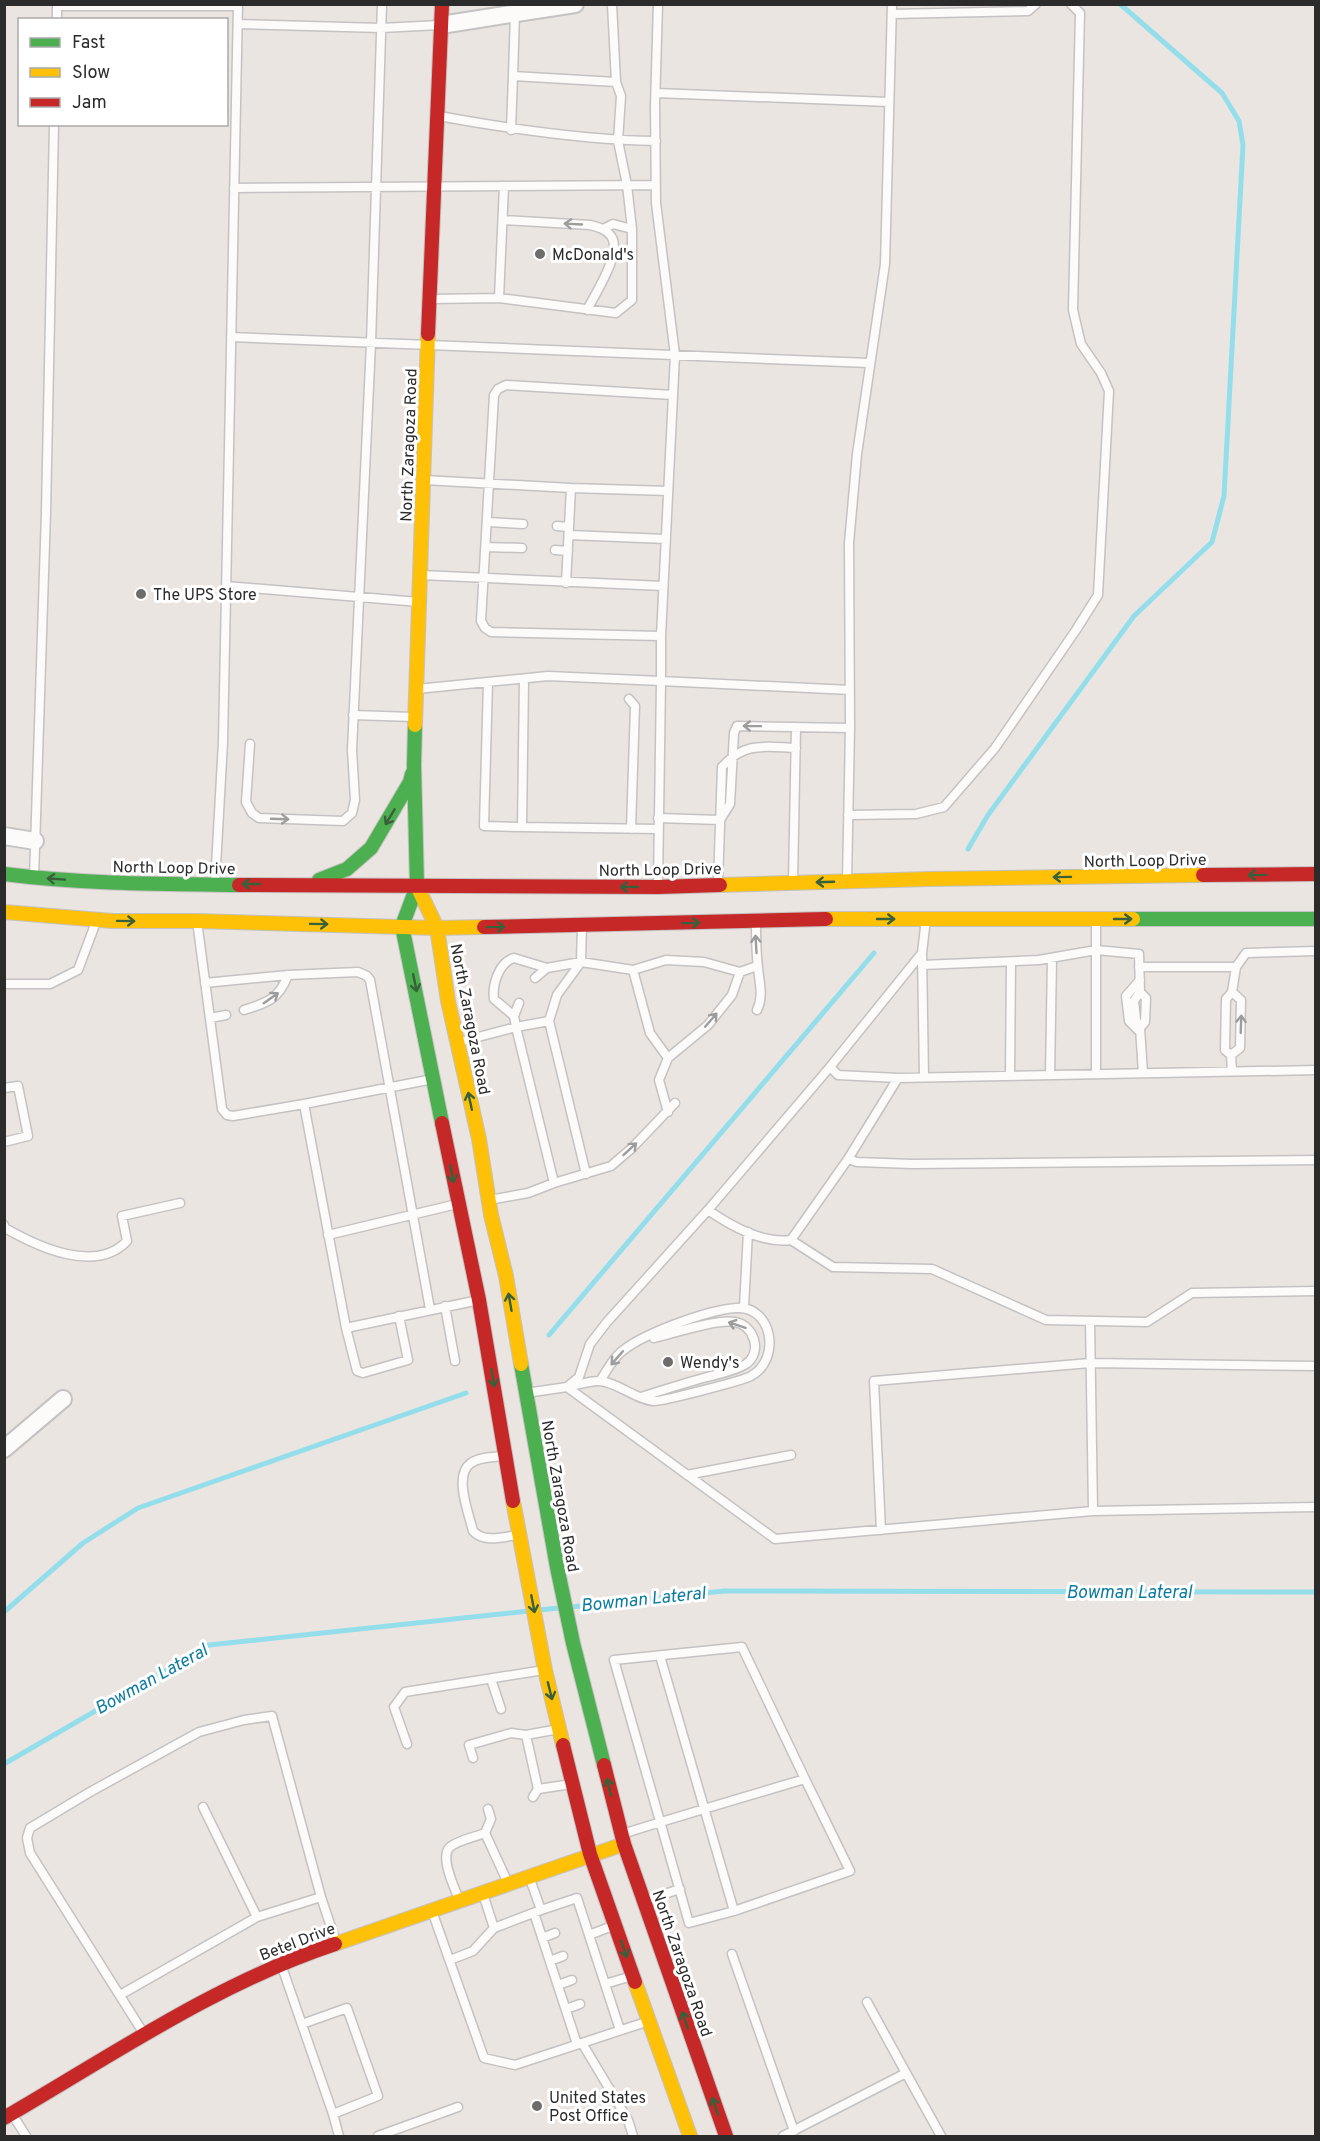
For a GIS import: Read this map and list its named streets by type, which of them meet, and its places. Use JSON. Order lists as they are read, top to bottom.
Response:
{
  "streets": {
    "main road": ["North Zaragoza Road", "North Loop Drive", "Betel Drive"]
  },
  "crossings": [
    ["North Zaragoza Road", "North Loop Drive"],
    ["North Zaragoza Road", "Betel Drive"]
  ],
  "water": ["Bowman Lateral"],
  "places": [
    "McDonald's",
    "The UPS Store",
    "Wendy's",
    "United States Post Office"
  ],
  "legend": ["Fast", "Slow", "Jam"]
}
